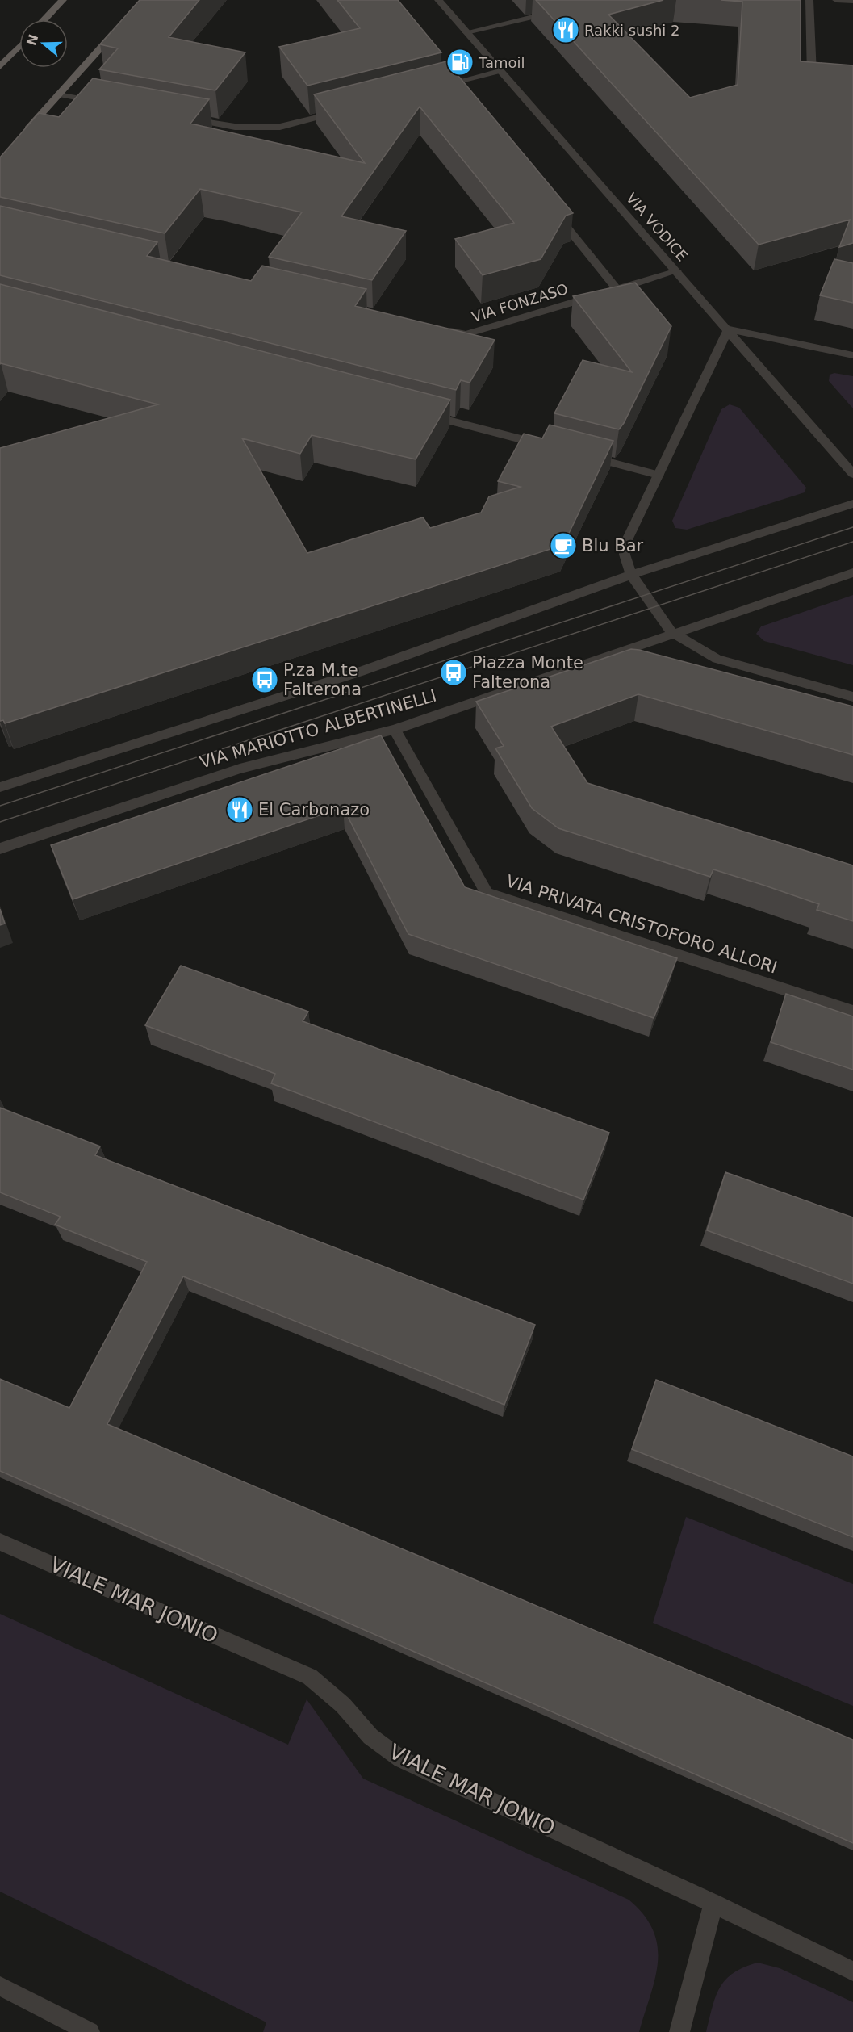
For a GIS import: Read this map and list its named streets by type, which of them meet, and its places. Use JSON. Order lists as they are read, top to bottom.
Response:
{
  "streets": {
    "street": [
      "VIA VODICE",
      "VIA FONZASO",
      "VIA MARIOTTO ALBERTINELLI",
      "VIA PRIVATA CRISTOFORO ALLORI",
      "VIALE MAR JONIO"
    ]
  },
  "crossings": [
    ["VIA VODICE", "VIA FONZASO"],
    ["VIA MARIOTTO ALBERTINELLI", "VIA PRIVATA CRISTOFORO ALLORI"]
  ],
  "places": {
    "restaurant": ["Rakki sushi 2", "El Carbonazo"],
    "fuel station": ["Tamoil"],
    "cafe": ["Blu Bar"],
    "bus stop": ["Piazza Monte Falterona", "P.za M.te Falterona"]
  },
  "north": "left"
}
